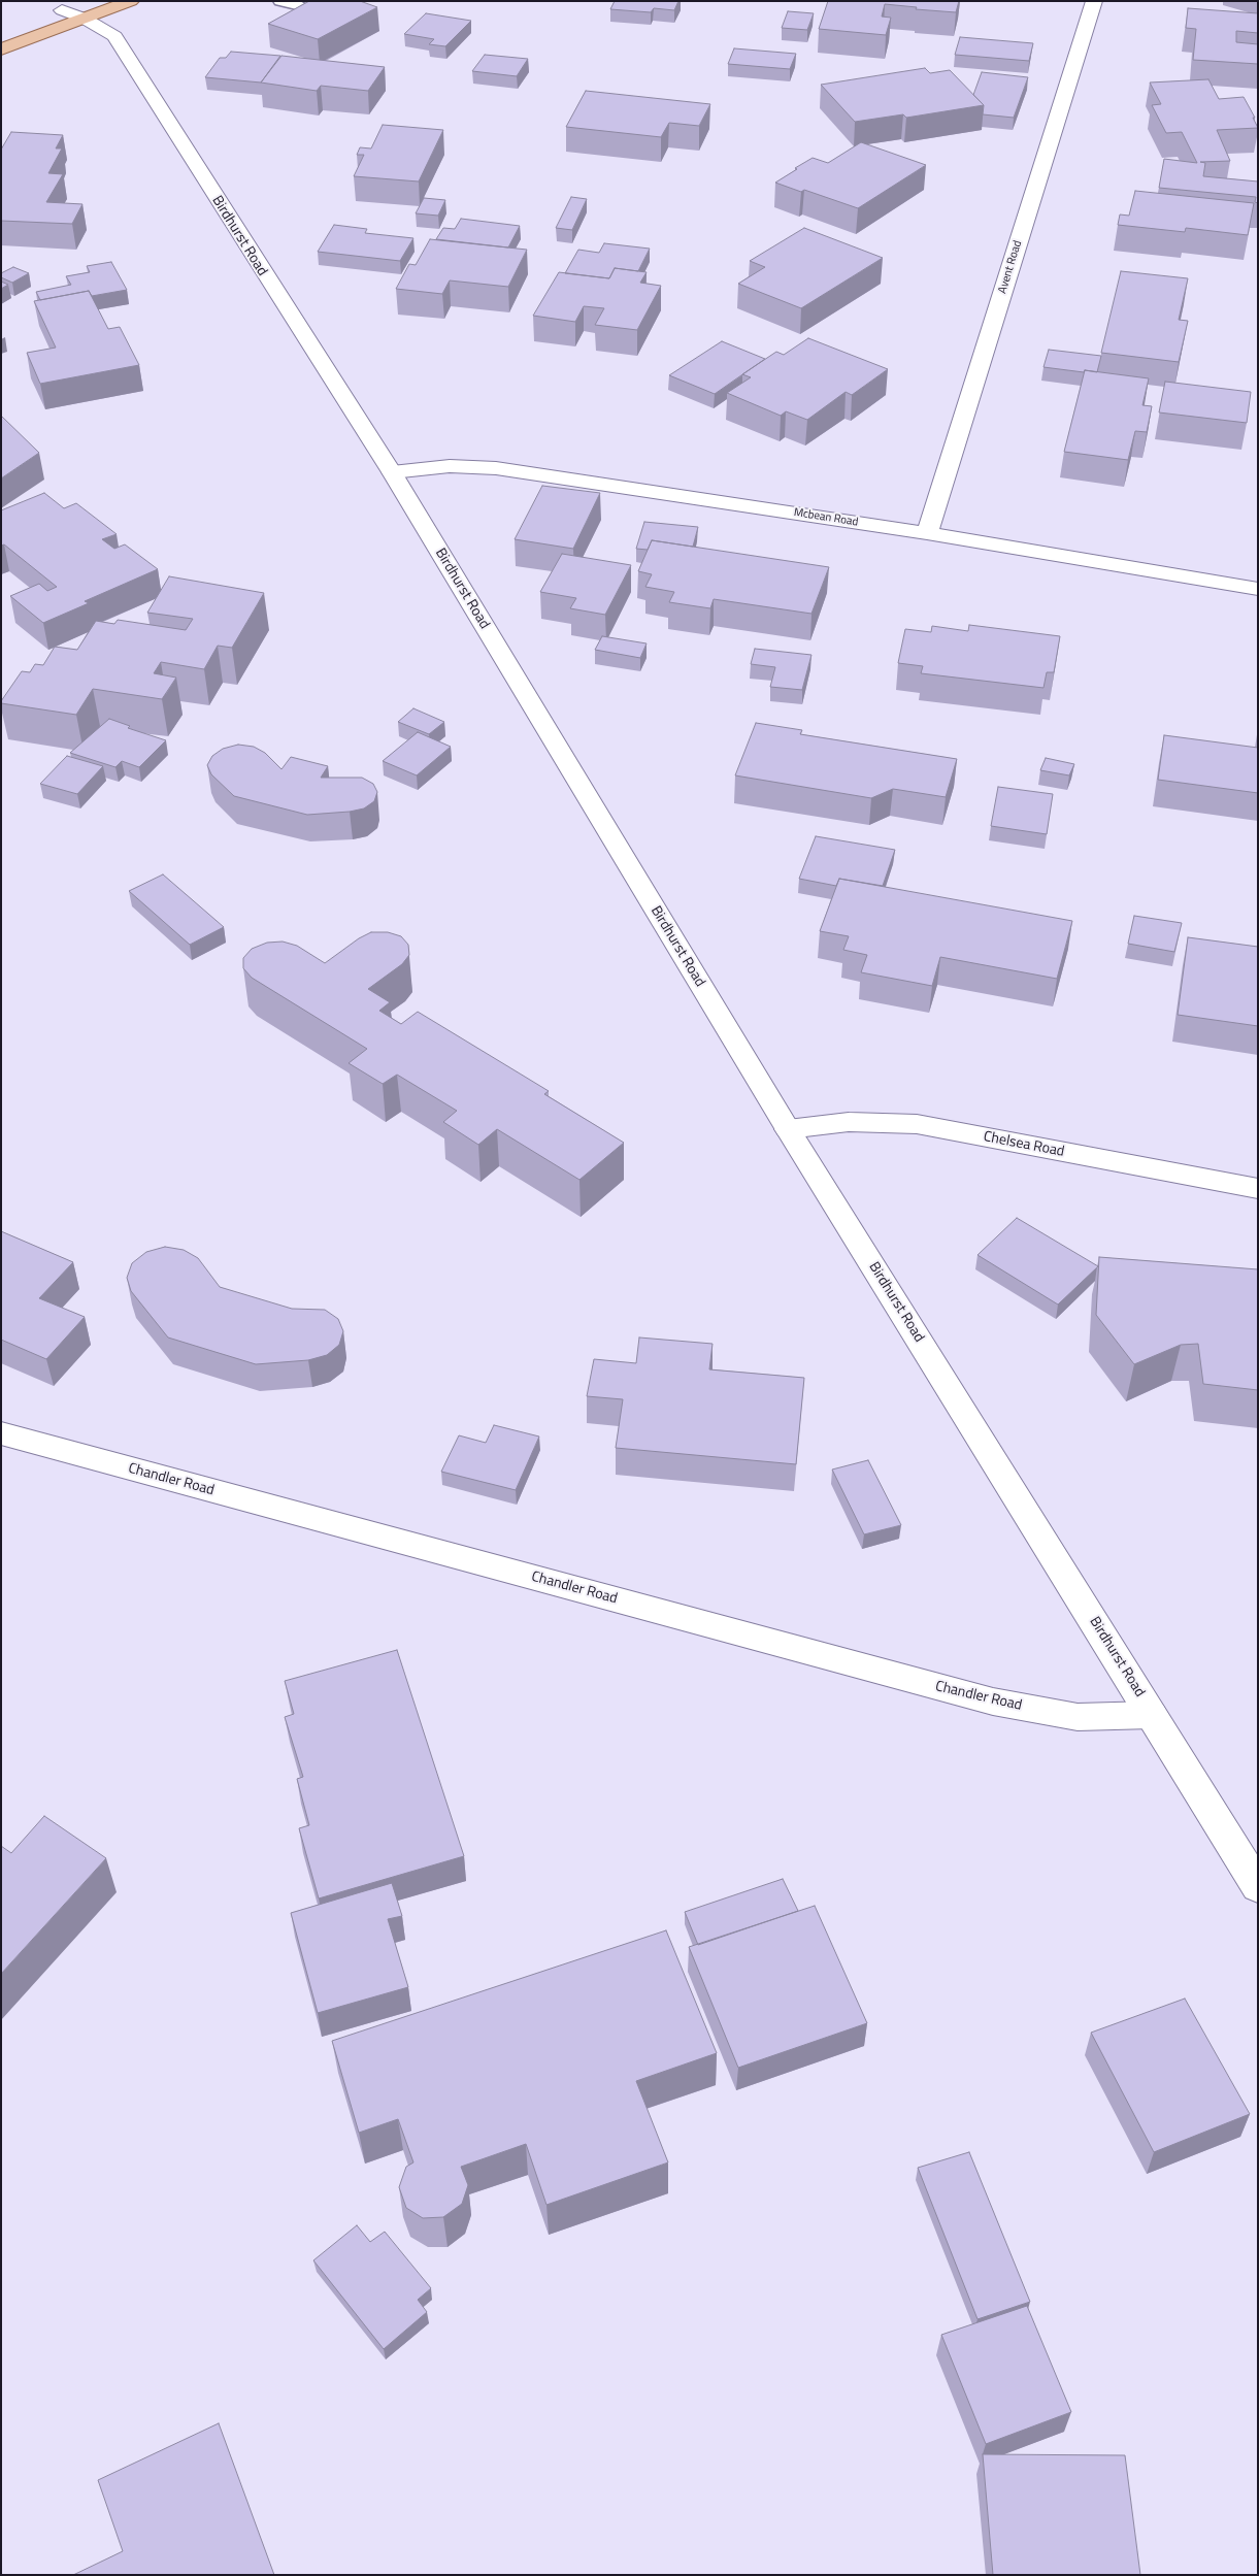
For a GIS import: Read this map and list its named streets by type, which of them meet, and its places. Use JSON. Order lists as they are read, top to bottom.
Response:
{
  "streets": {
    "street": [
      "Birdhurst Road",
      "Avent Road",
      "Mcbean Road",
      "Chelsea Road",
      "Chandler Road"
    ]
  },
  "crossings": [
    ["Birdhurst Road", "Mcbean Road"],
    ["Birdhurst Road", "Chelsea Road"],
    ["Birdhurst Road", "Chandler Road"],
    ["Avent Road", "Mcbean Road"]
  ]
}
